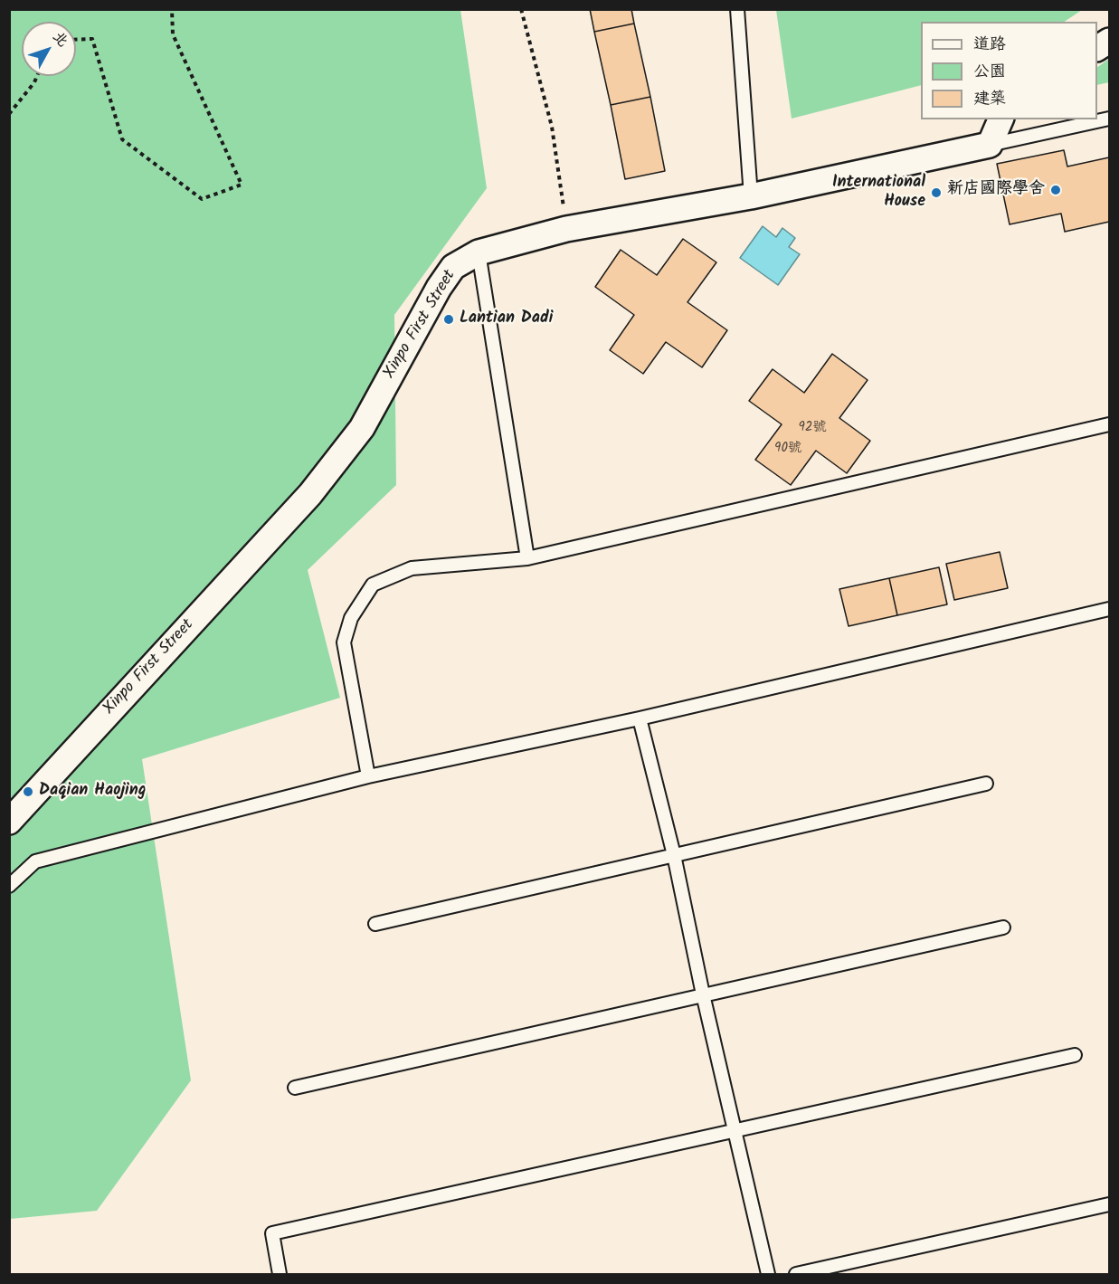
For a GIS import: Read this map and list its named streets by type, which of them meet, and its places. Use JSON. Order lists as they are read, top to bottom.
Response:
{
  "streets": {
    "street": ["Xinpo First Street"]
  },
  "places": [
    "新店國際學舍",
    "International House",
    "Lantian Dadi",
    "Daqian Haojing"
  ],
  "house_numbers": ["92號", "90號"],
  "legend": ["道路", "公園", "建築"],
  "north": "top right"
}
